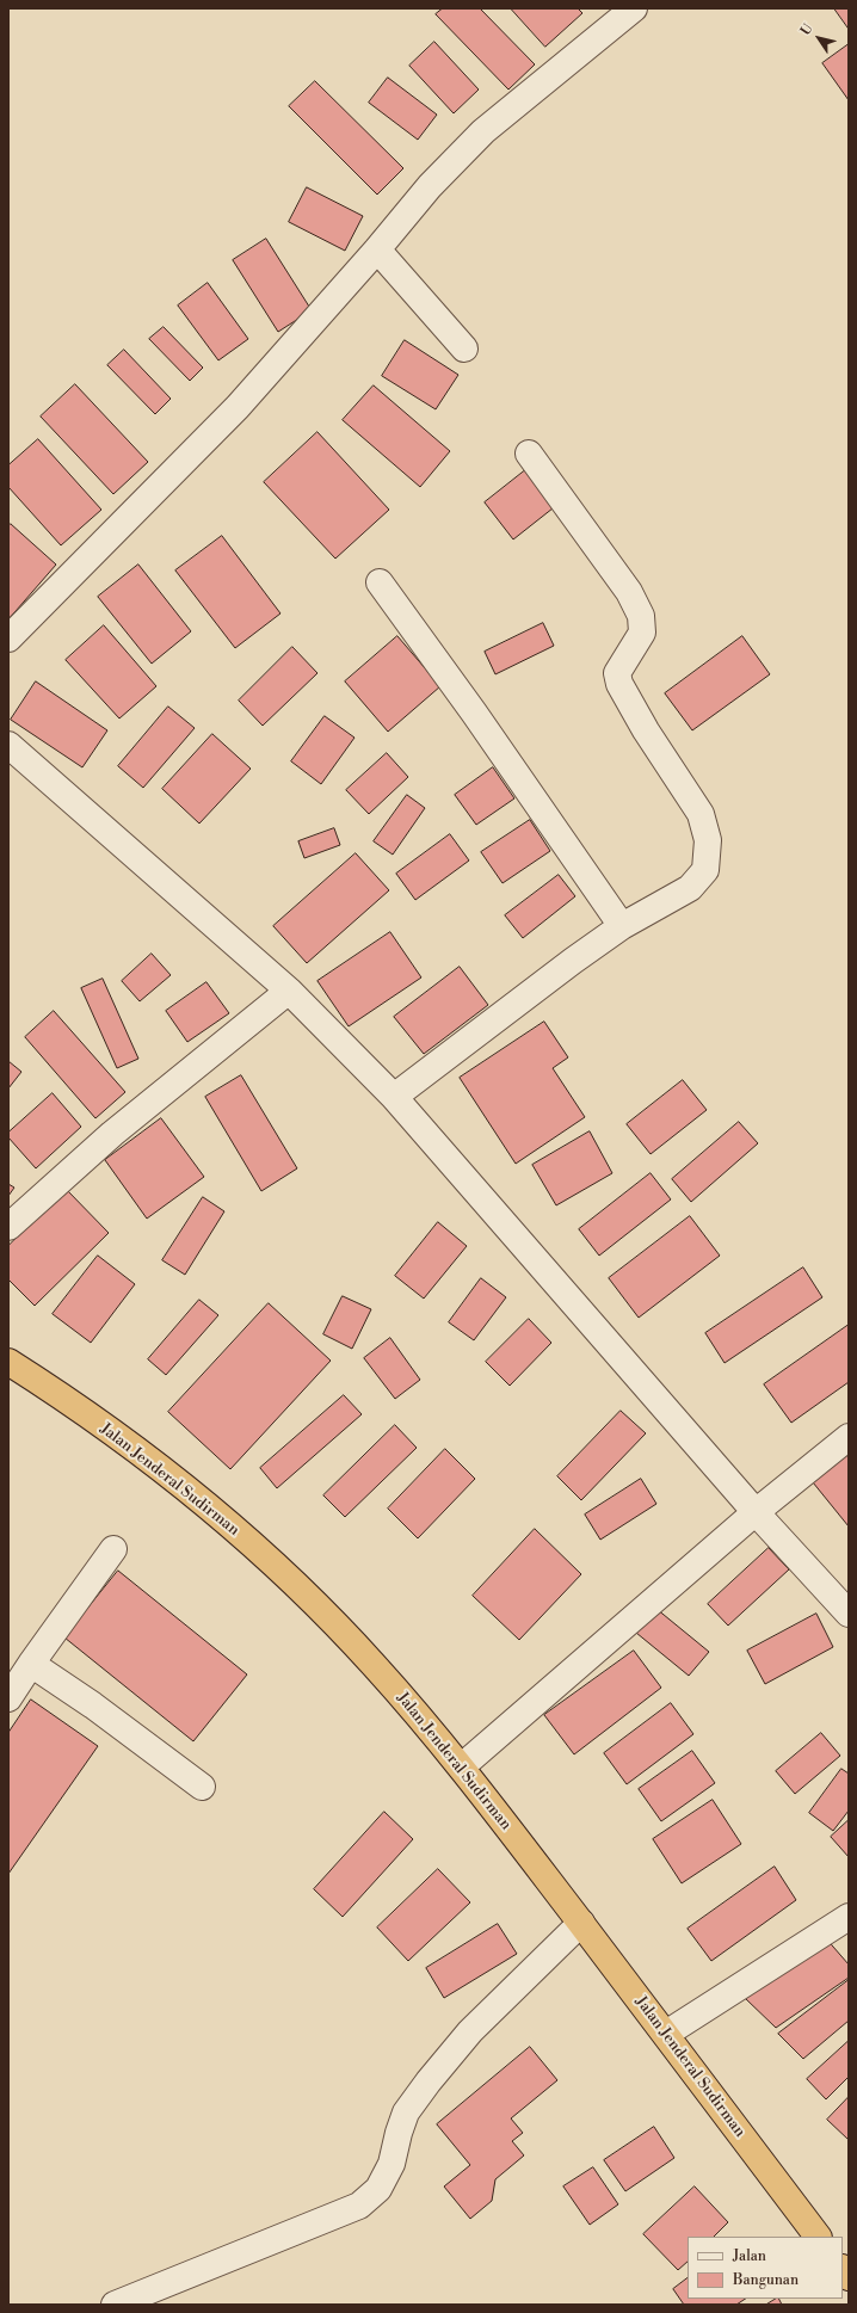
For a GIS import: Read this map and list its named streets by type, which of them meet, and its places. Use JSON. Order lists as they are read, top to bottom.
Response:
{
  "streets": {
    "highway": ["Jalan Jenderal Sudirman"]
  },
  "legend": ["Jalan", "Bangunan"],
  "north": "top left"
}
